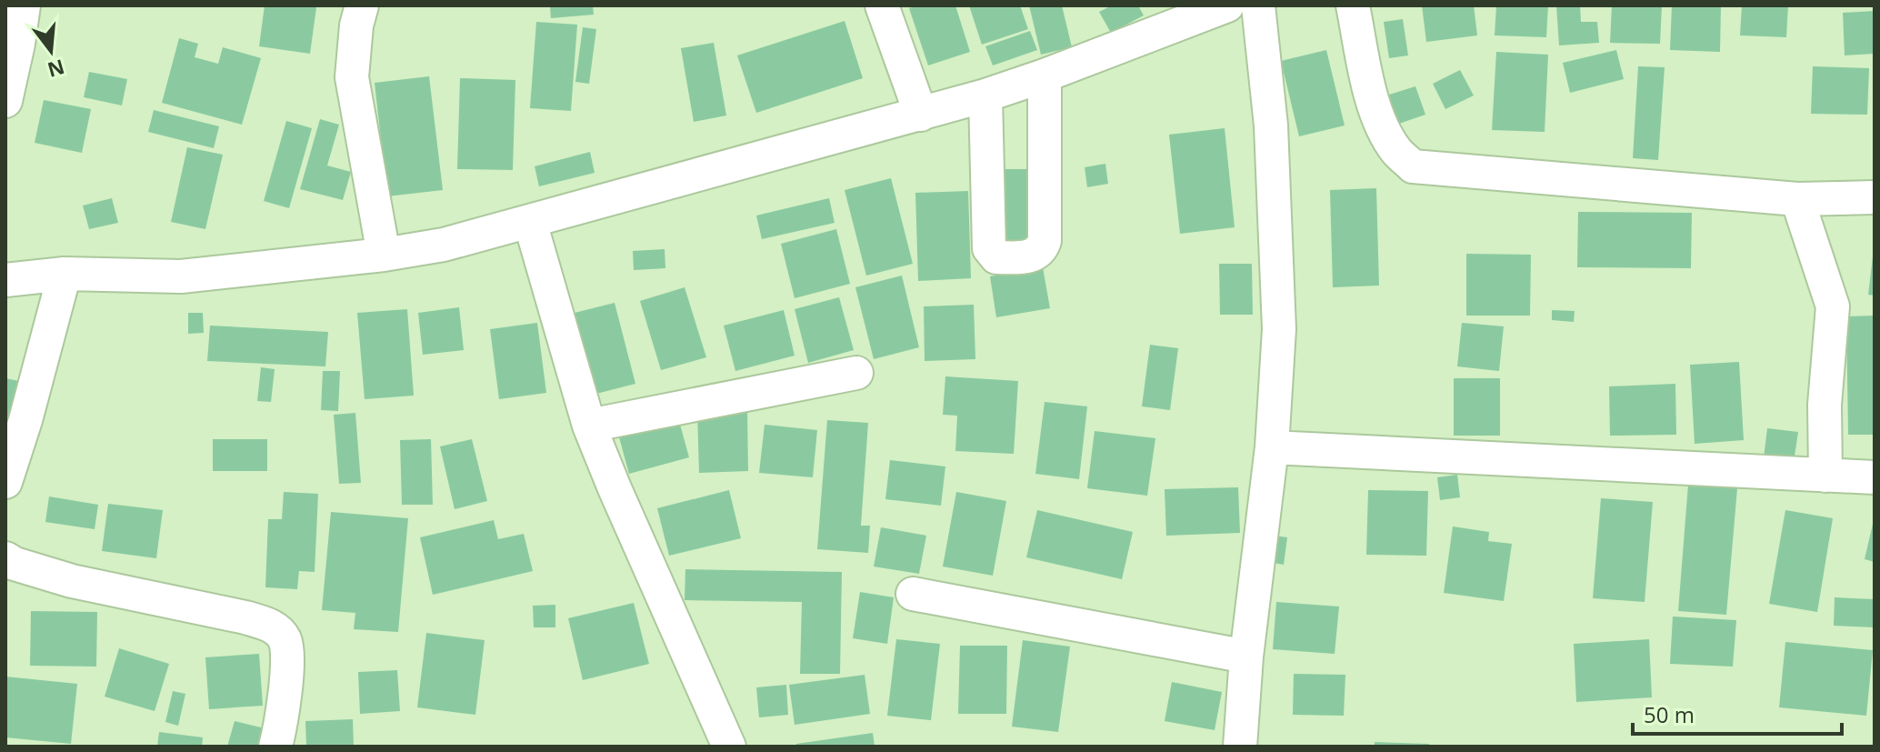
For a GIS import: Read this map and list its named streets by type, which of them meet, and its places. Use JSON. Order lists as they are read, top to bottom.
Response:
{
  "scale_bar": "50 m",
  "north": "bottom"
}
